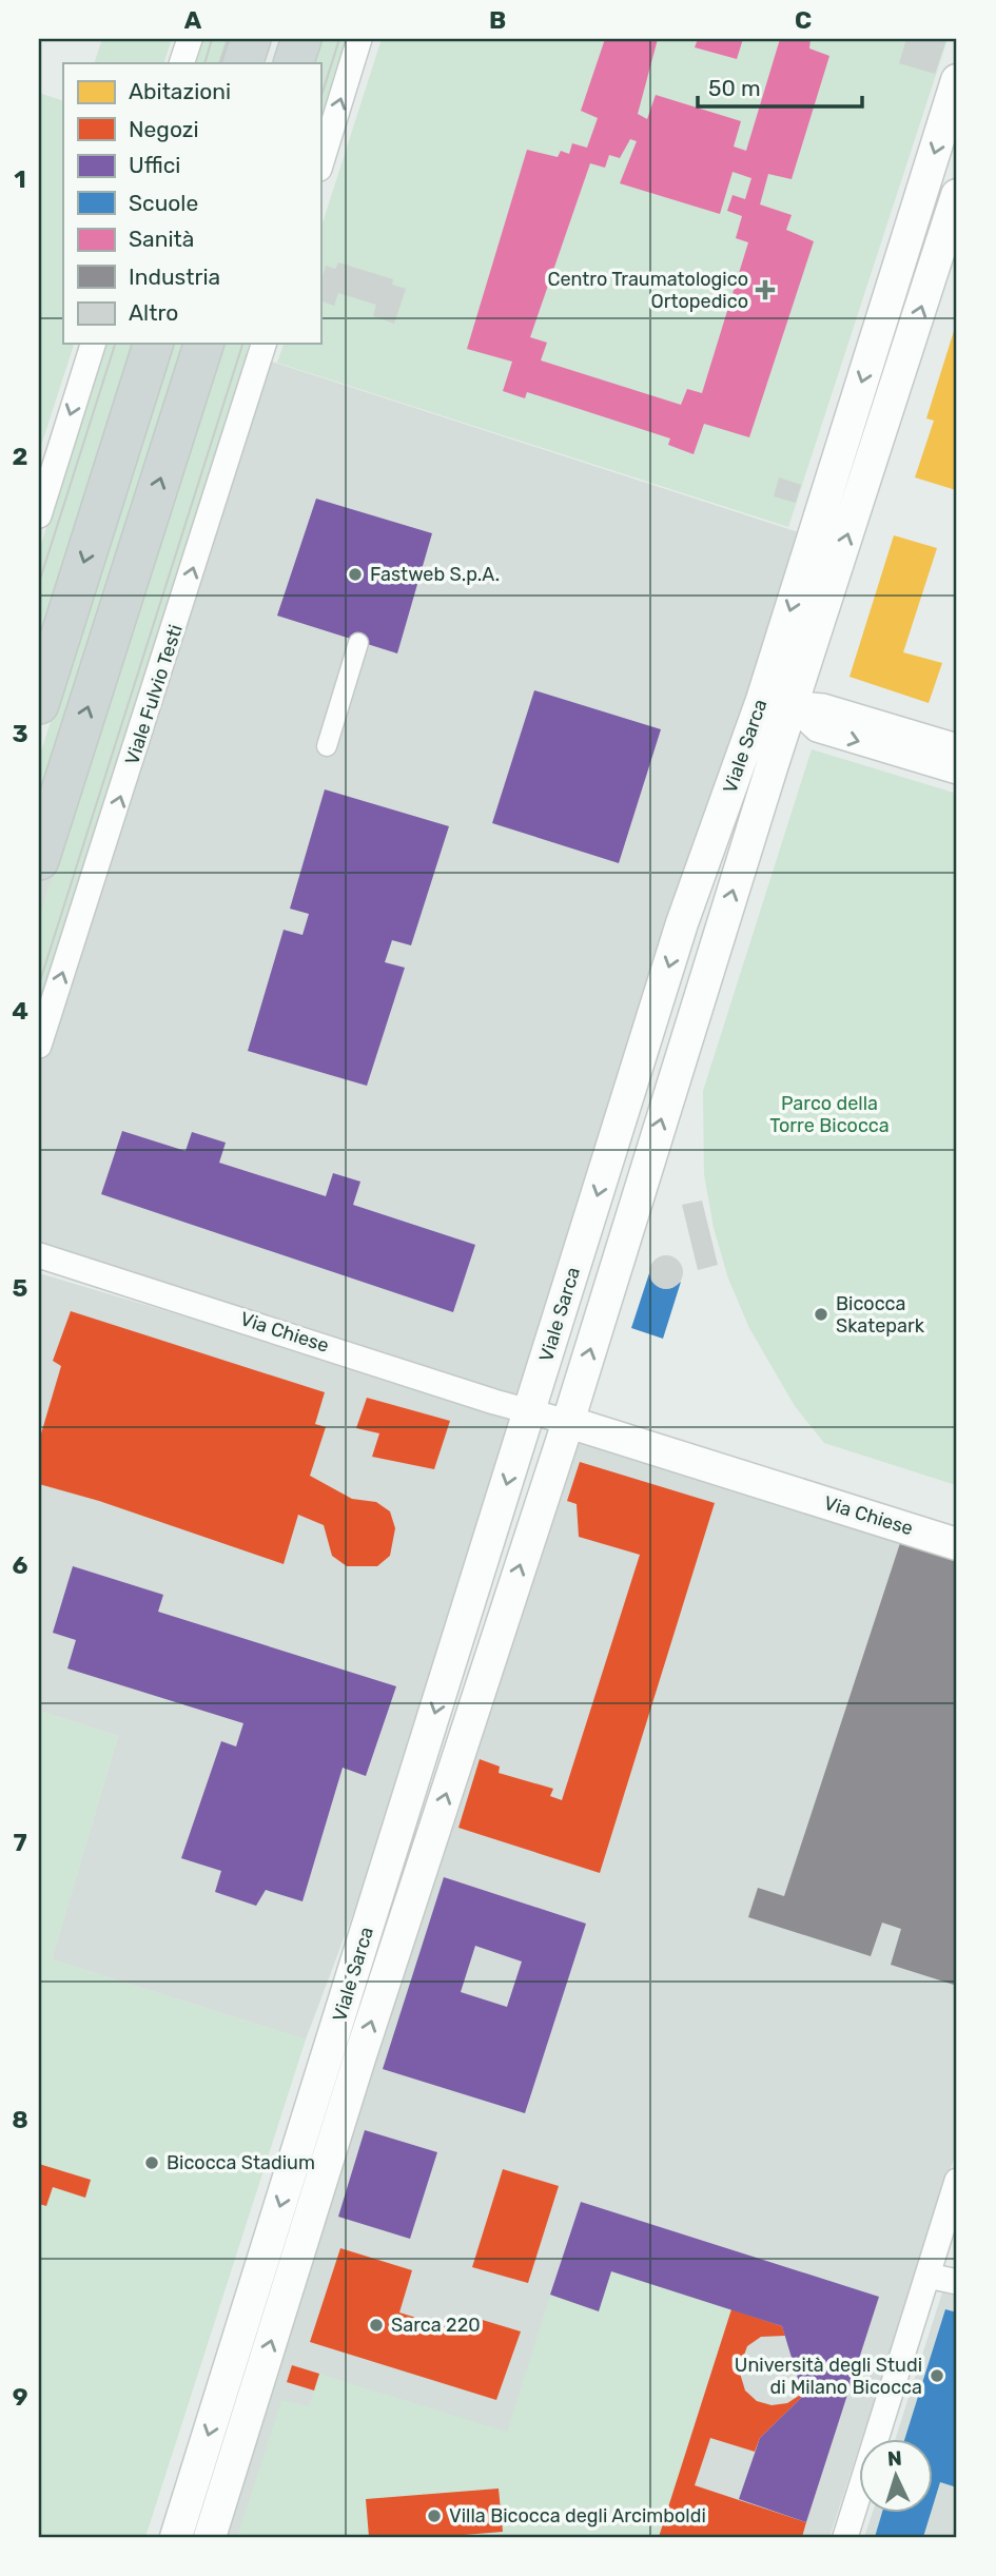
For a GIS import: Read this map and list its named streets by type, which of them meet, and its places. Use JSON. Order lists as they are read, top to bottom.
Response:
{
  "streets": {
    "street": ["Viale Fulvio Testi", "Viale Sarca", "Via Chiese"]
  },
  "crossings": [
    ["Viale Sarca", "Via Chiese"]
  ],
  "parks": ["Parco della Torre Bicocca"],
  "places": {
    "health": ["Centro Traumatologico Ortopedico"],
    "other": [
      "Fastweb S.p.A.",
      "Bicocca Skatepark",
      "Bicocca Stadium",
      "Sarca 220",
      "Università degli Studi di Milano Bicocca",
      "Villa Bicocca degli Arcimboldi"
    ]
  },
  "legend": [
    "Abitazioni",
    "Negozi",
    "Uffici",
    "Scuole",
    "Sanità",
    "Industria",
    "Altro"
  ],
  "scale_bar": "50 m",
  "north": "top",
  "grid": {
    "columns": ["A", "B", "C"],
    "rows": [
      "1",
      "2",
      "3",
      "4",
      "5",
      "6",
      "7",
      "8",
      "9"
    ]
  }
}
